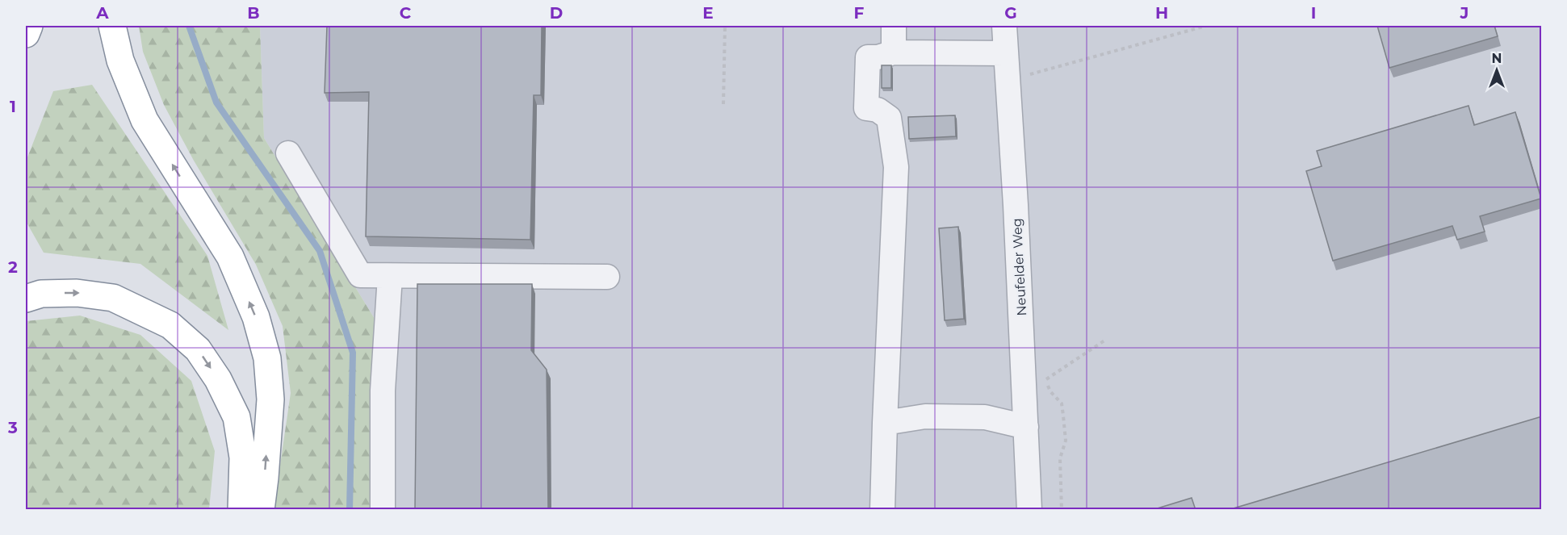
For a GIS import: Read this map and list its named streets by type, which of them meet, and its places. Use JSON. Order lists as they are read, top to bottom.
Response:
{
  "streets": {
    "street": ["Neufelder Weg"]
  },
  "north": "top",
  "grid": {
    "columns": [
      "A",
      "B",
      "C",
      "D",
      "E",
      "F",
      "G",
      "H",
      "I",
      "J"
    ],
    "rows": ["1", "2", "3"]
  }
}
